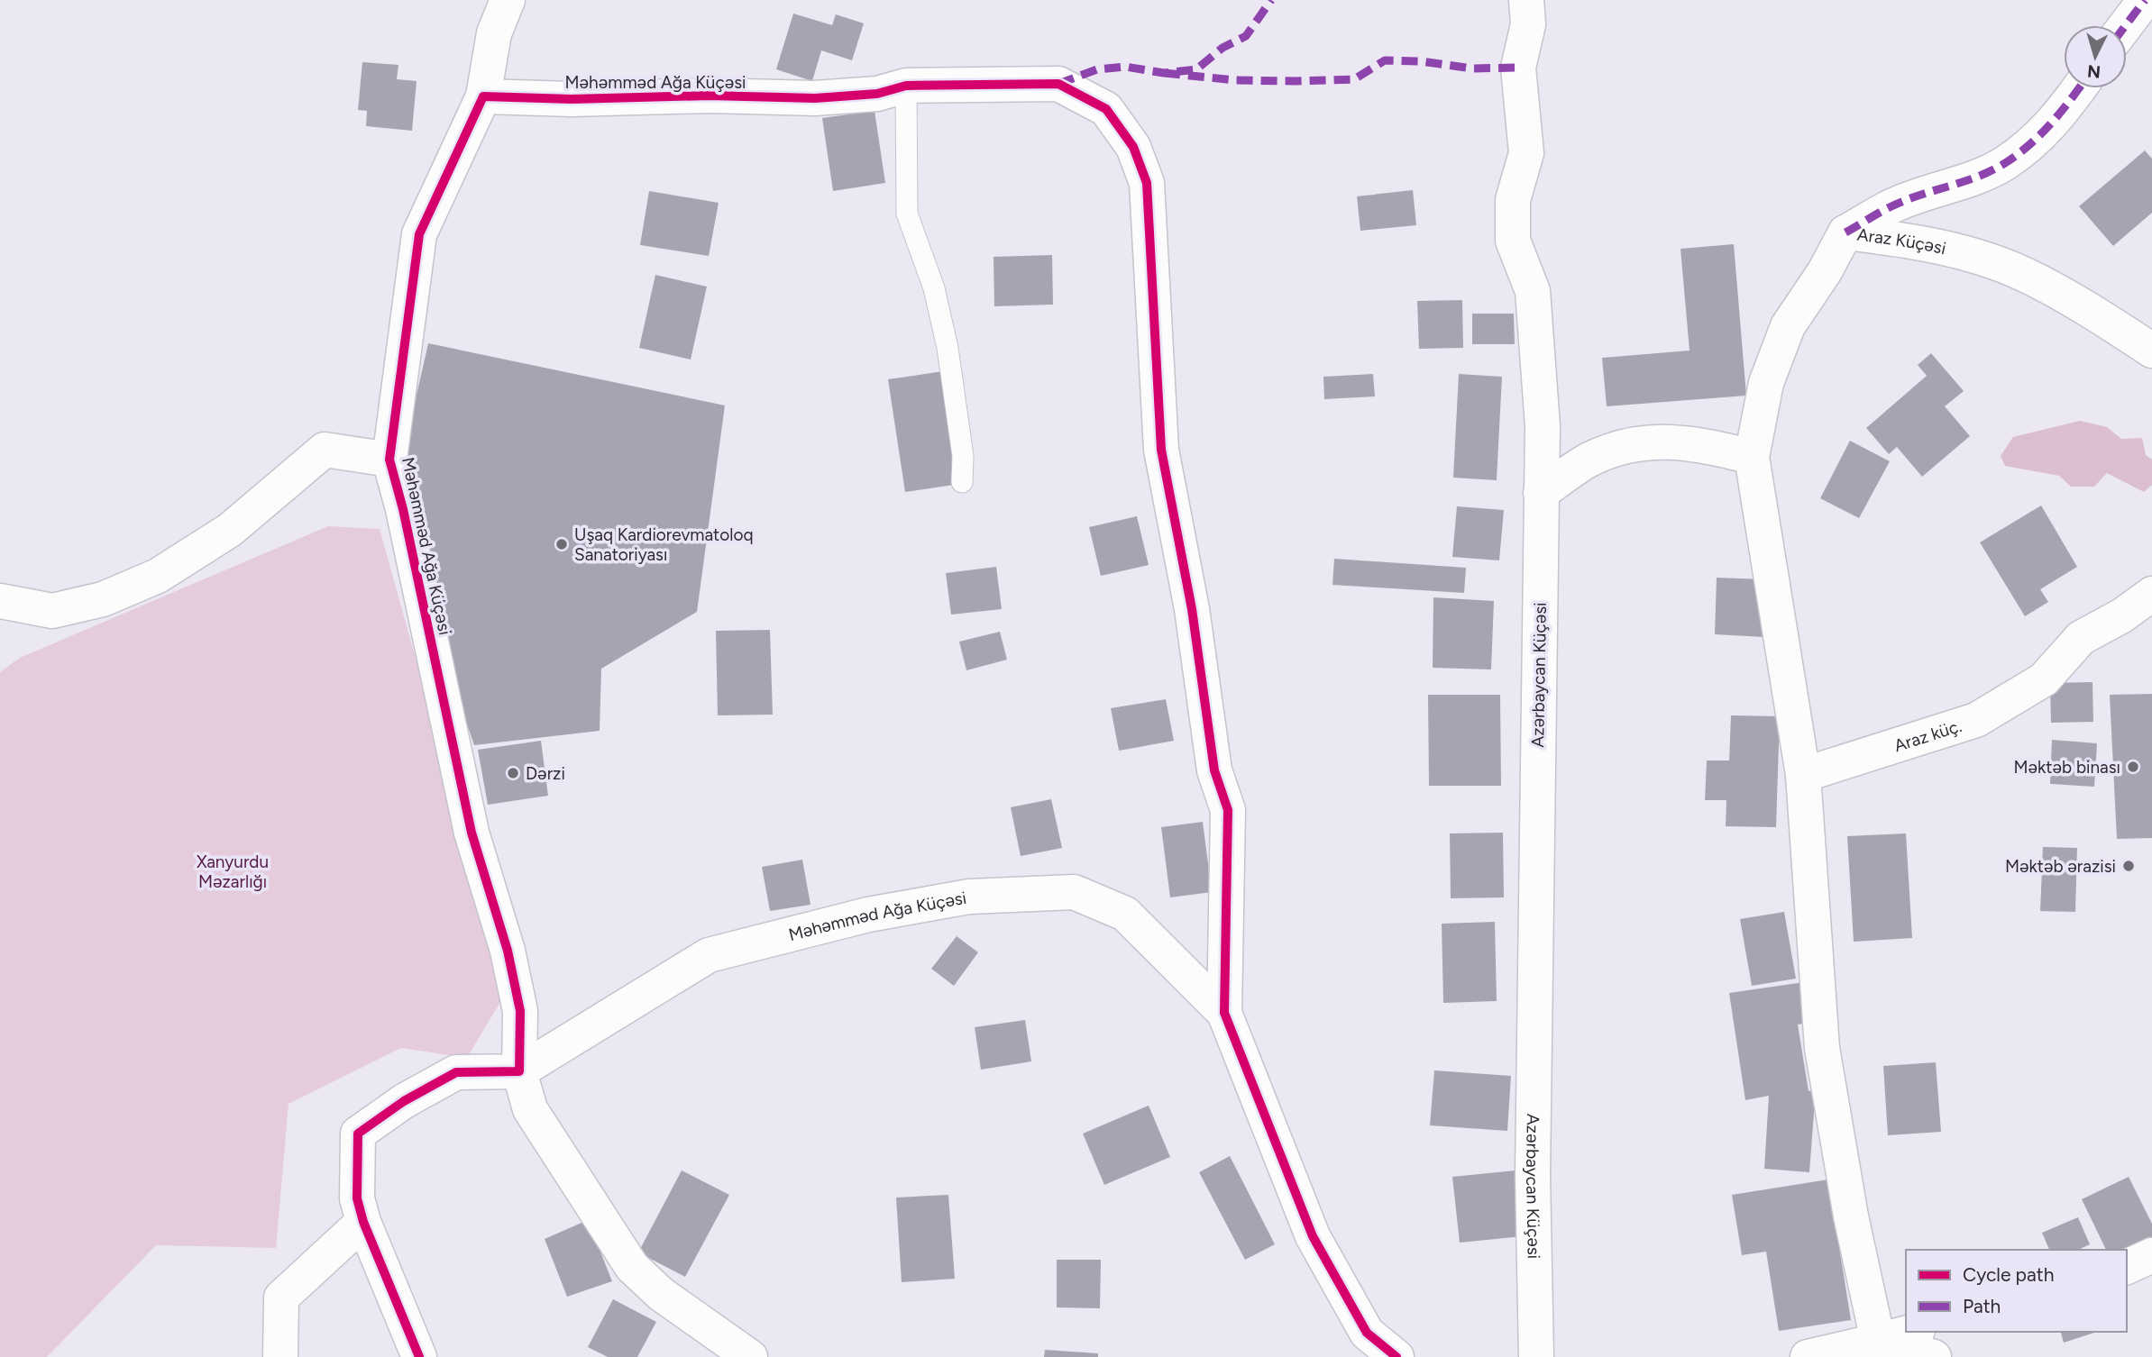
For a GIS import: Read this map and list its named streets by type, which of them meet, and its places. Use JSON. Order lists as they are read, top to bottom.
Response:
{
  "streets": {
    "street": [
      "Məhəmməd Ağa Küçəsi",
      "Araz Küçəsi",
      "Azərbaycan Küçəsi",
      "Araz küç."
    ]
  },
  "parks": ["Xanyurdu Məzarlığı"],
  "places": [
    "Uşaq Kardiorevmatoloq Sanatoriyası",
    "Məktəb binası",
    "Dərzi",
    "Məktəb ərazisi"
  ],
  "legend": ["Cycle path", "Path"],
  "north": "bottom"
}
